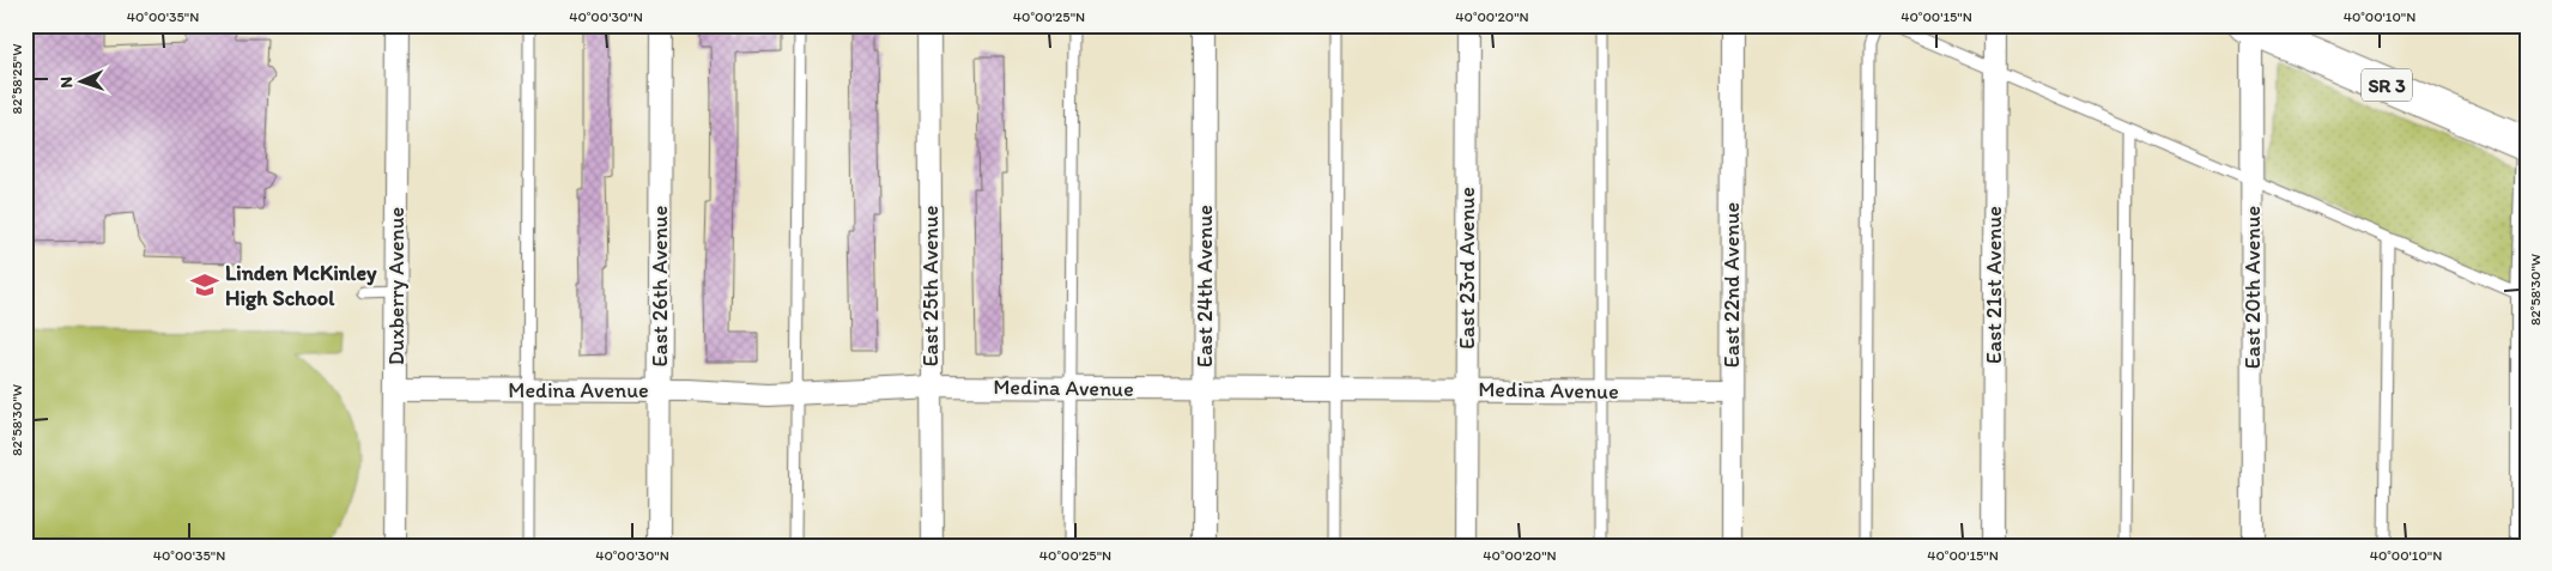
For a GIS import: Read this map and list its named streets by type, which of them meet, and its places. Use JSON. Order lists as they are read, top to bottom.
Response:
{
  "streets": {
    "main road": ["SR 3"],
    "street": [
      "East 23rd Avenue",
      "East 22nd Avenue",
      "East 21st Avenue",
      "Duxberry Avenue",
      "East 26th Avenue",
      "East 25th Avenue",
      "East 24th Avenue",
      "East 20th Avenue",
      "Medina Avenue"
    ]
  },
  "crossings": [
    ["SR 3", "East 20th Avenue"],
    ["East 23rd Avenue", "Medina Avenue"],
    ["East 22nd Avenue", "Medina Avenue"],
    ["Duxberry Avenue", "Medina Avenue"],
    ["East 26th Avenue", "Medina Avenue"],
    ["East 25th Avenue", "Medina Avenue"],
    ["East 24th Avenue", "Medina Avenue"]
  ],
  "places": {
    "school or university": ["Linden McKinley High School"]
  },
  "north": "left",
  "coordinates": [
    "40°00'35\"N",
    "40°00'30\"N",
    "40°00'25\"N",
    "40°00'20\"N",
    "40°00'15\"N",
    "40°00'10\"N",
    "82°58'25\"W",
    "82°58'30\"W"
  ]
}
